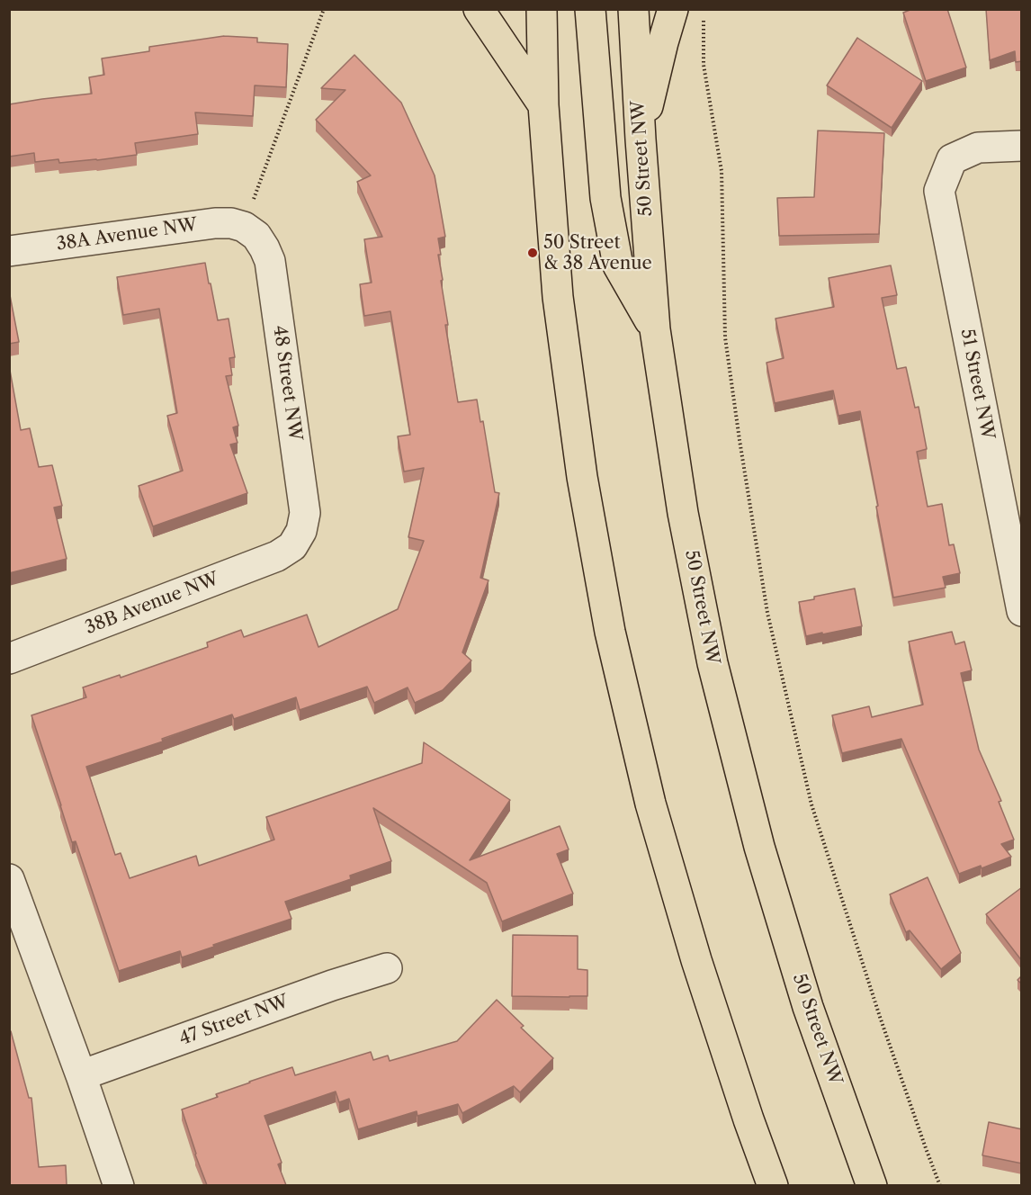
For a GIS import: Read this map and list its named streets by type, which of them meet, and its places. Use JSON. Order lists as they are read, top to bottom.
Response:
{
  "streets": {
    "main road": ["50 Street NW"],
    "street": [
      "38A Avenue NW",
      "48 Street NW",
      "51 Street NW",
      "38B Avenue NW",
      "47 Street NW"
    ]
  },
  "crossings": [
    ["38A Avenue NW", "48 Street NW"],
    ["48 Street NW", "38B Avenue NW"]
  ],
  "places": ["50 Street & 38 Avenue"]
}
